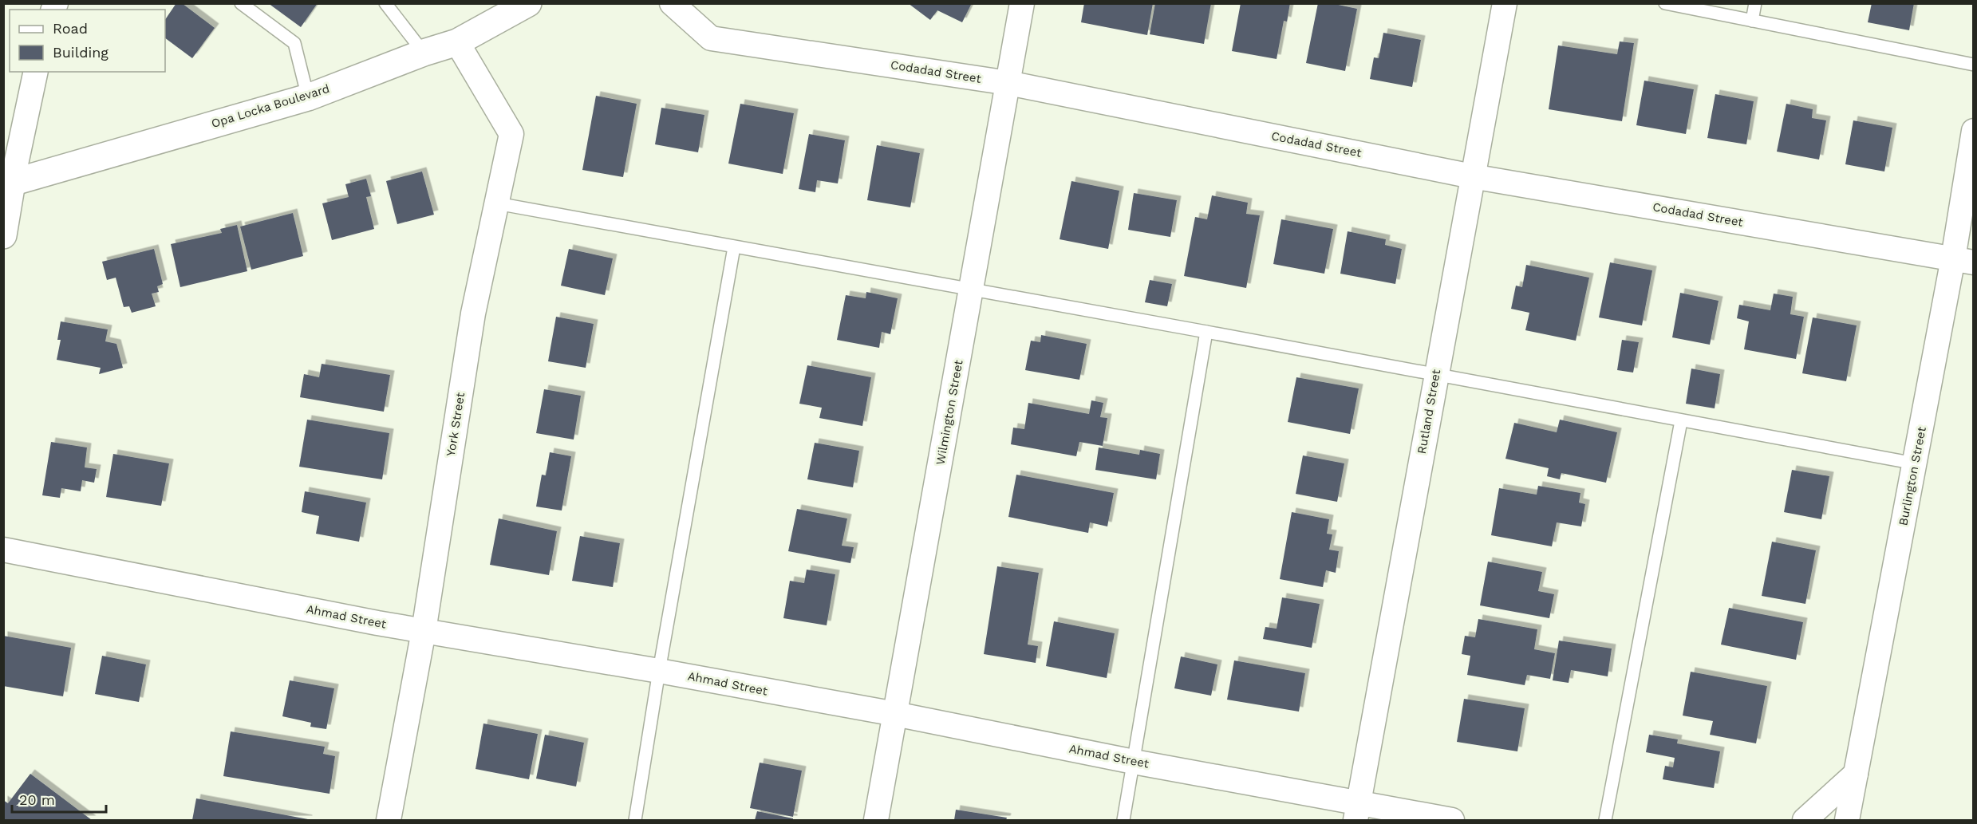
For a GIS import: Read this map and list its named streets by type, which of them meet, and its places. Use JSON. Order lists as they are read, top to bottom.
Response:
{
  "streets": {
    "street": [
      "Codadad Street",
      "Opa Locka Boulevard",
      "Rutland Street",
      "Wilmington Street",
      "York Street",
      "Burlington Street",
      "Ahmad Street"
    ]
  },
  "crossings": [
    ["Codadad Street", "Rutland Street"],
    ["Codadad Street", "Wilmington Street"],
    ["Codadad Street", "Burlington Street"],
    ["Opa Locka Boulevard", "York Street"],
    ["Rutland Street", "Ahmad Street"],
    ["Wilmington Street", "Ahmad Street"],
    ["York Street", "Ahmad Street"]
  ],
  "legend": ["Road", "Building"],
  "scale_bar": "20 m"
}
